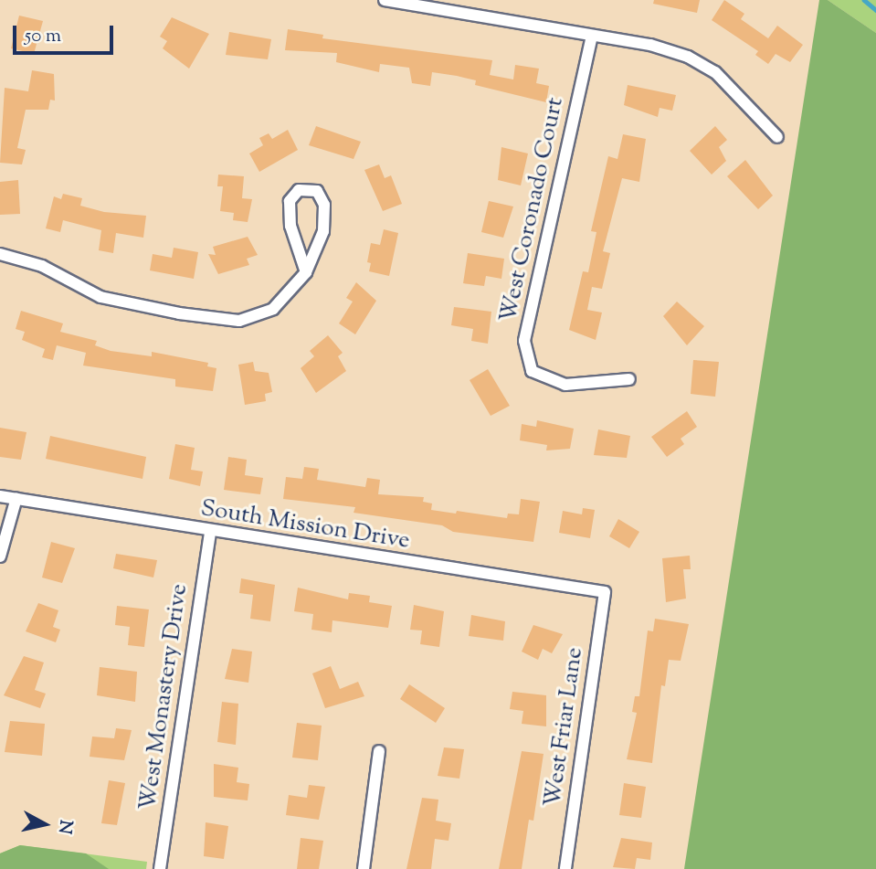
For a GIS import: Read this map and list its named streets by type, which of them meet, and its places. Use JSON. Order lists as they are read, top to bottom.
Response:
{
  "streets": {
    "street": [
      "West Coronado Court",
      "South Mission Drive",
      "West Monastery Drive",
      "West Friar Lane"
    ]
  },
  "crossings": [
    ["South Mission Drive", "West Monastery Drive"],
    ["South Mission Drive", "West Friar Lane"]
  ],
  "scale_bar": "50 m",
  "north": "right"
}
